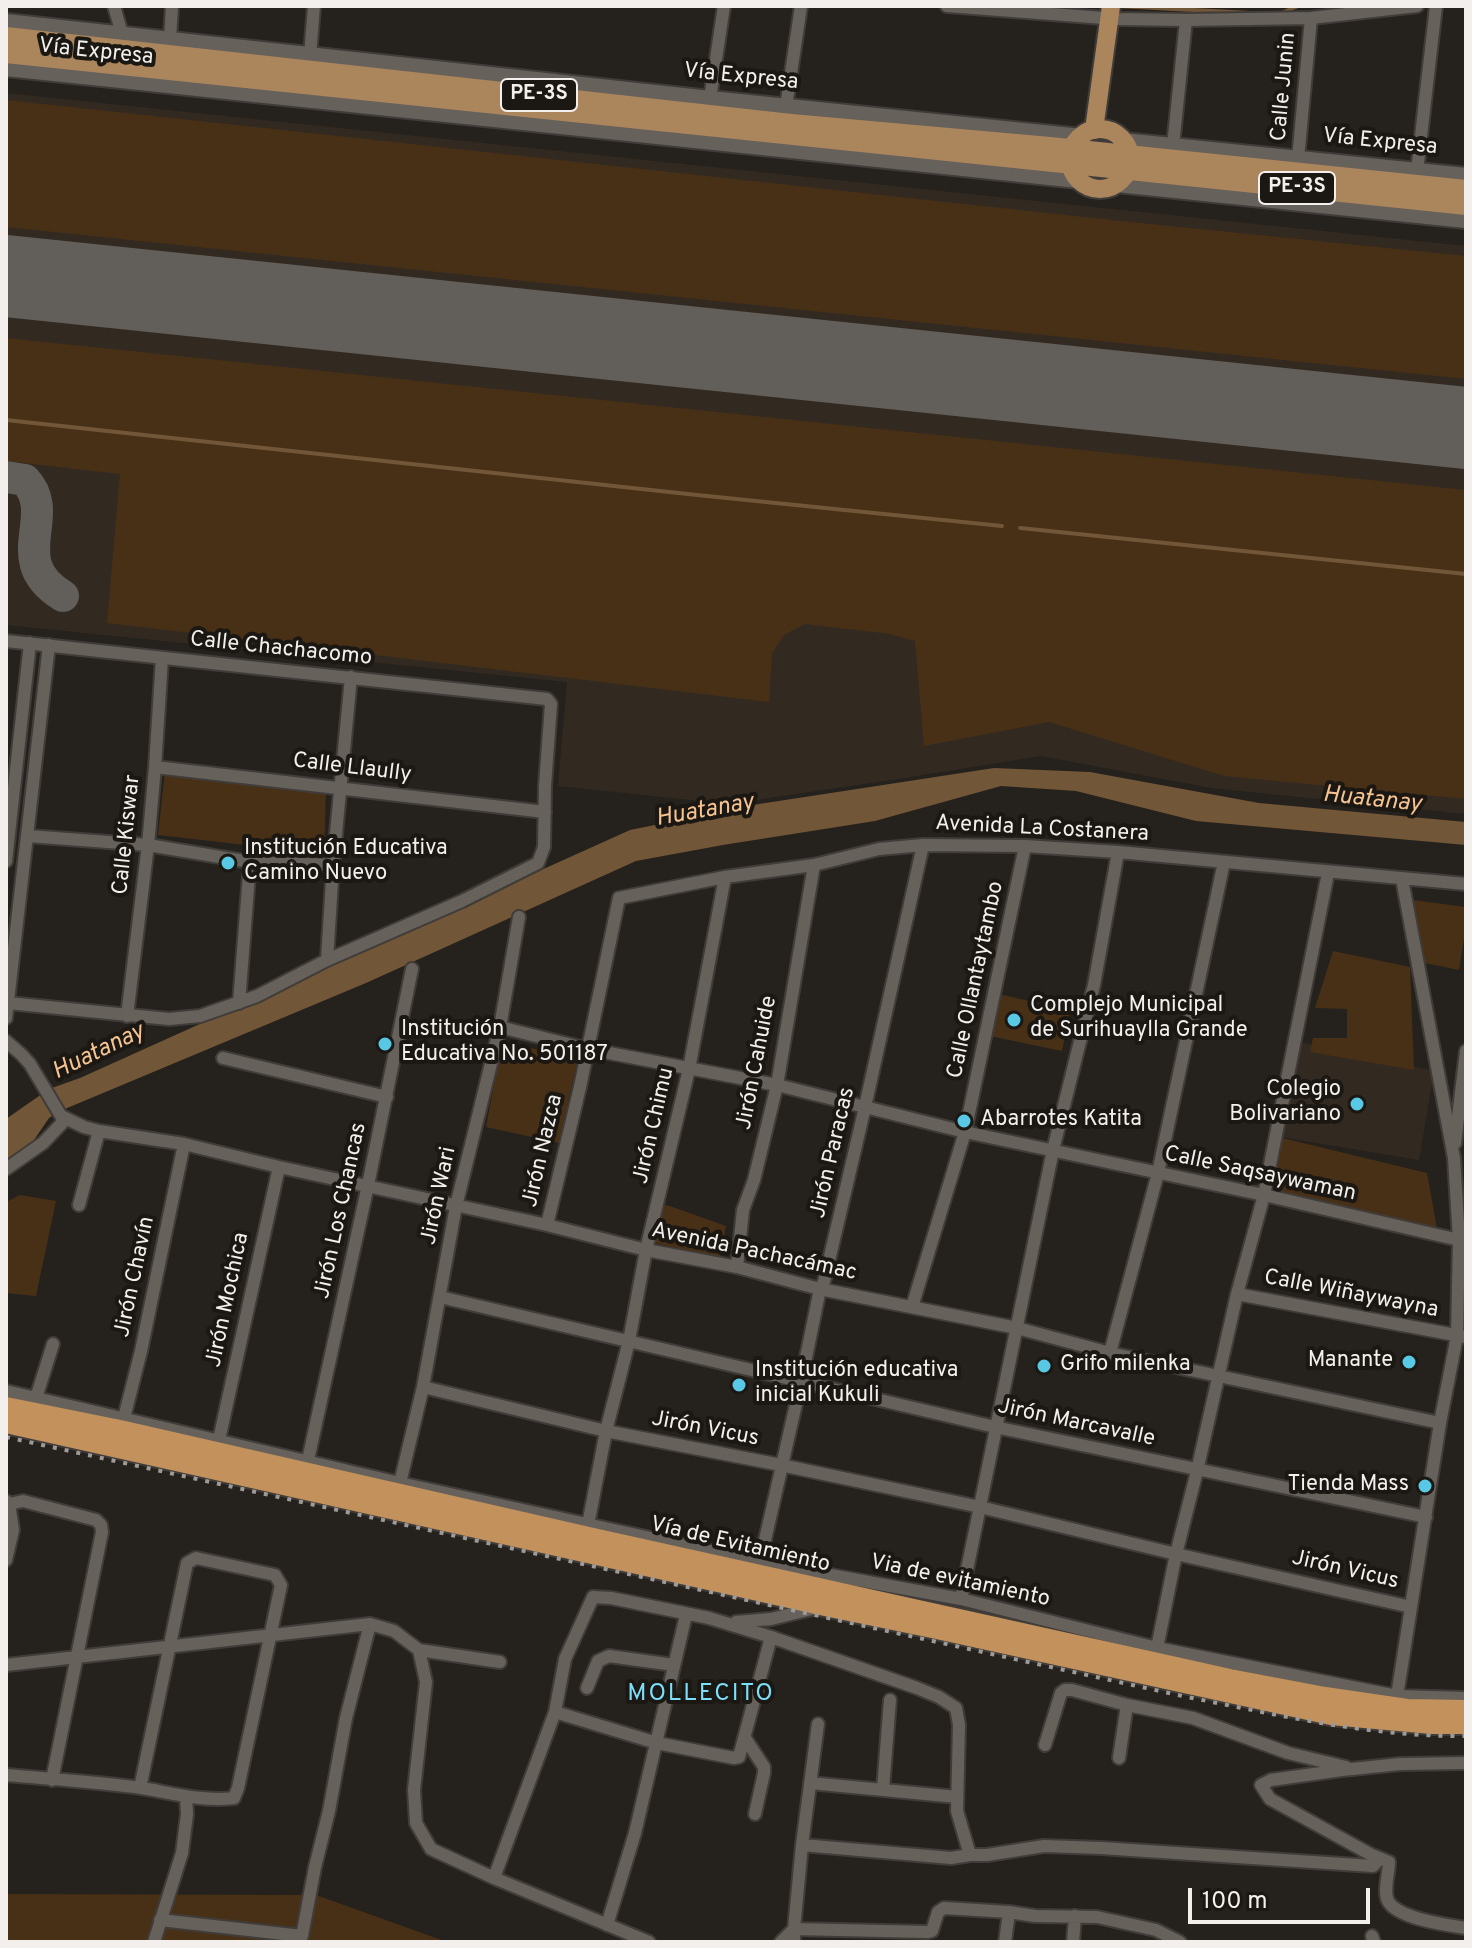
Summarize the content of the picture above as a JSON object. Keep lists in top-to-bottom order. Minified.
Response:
{"streets":{"highway":["Vía de Evitamiento"],"main road":["Vía Expresa","PE-3S"],"street":["Calle Junin","Calle Chachacomo","Calle Llaully","Avenida La Costanera","Calle Kiswar","Calle Ollantaytambo","Jirón Cahuide","Jirón Chimu","Jirón Nazca","Jirón Paracas","Calle Saqsaywaman","Jirón Wari","Jirón Los Chancas","Avenida Pachacámac","Jirón Chavín","Calle Wiñaywayna","Jirón Mochica","Jirón Marcavalle","Jirón Vicus","Via de evitamiento"]},"crossings":[["Vía Expresa","Calle Junin"],["Calle Chachacomo","Calle Llaully"],["Calle Chachacomo","Calle Kiswar"],["Calle Llaully","Calle Kiswar"],["Avenida La Costanera","Calle Ollantaytambo"],["Avenida La Costanera","Jirón Cahuide"],["Avenida La Costanera","Jirón Chimu"],["Avenida La Costanera","Jirón Nazca"],["Avenida La Costanera","Jirón Paracas"],["Calle Ollantaytambo","Calle Saqsaywaman"],["Calle Ollantaytambo","Avenida Pachacámac"],["Jirón Cahuide","Calle Saqsaywaman"],["Jirón Cahuide","Avenida Pachacámac"],["Jirón Chimu","Calle Saqsaywaman"],["Jirón Chimu","Avenida Pachacámac"],["Jirón Chimu","Jirón Marcavalle"],["Jirón Chimu","Jirón Vicus"],["Jirón Chimu","Via de evitamiento"],["Jirón Nazca","Calle Saqsaywaman"],["Jirón Nazca","Avenida Pachacámac"],["Jirón Paracas","Calle Saqsaywaman"],["Jirón Paracas","Avenida Pachacámac"],["Jirón Paracas","Jirón Marcavalle"],["Jirón Paracas","Jirón Vicus"],["Jirón Paracas","Via de evitamiento"],["Calle Saqsaywaman","Jirón Wari"],["Jirón Wari","Avenida Pachacámac"],["Jirón Wari","Jirón Marcavalle"],["Jirón Wari","Jirón Vicus"],["Jirón Wari","Via de evitamiento"],["Jirón Los Chancas","Avenida Pachacámac"],["Jirón Los Chancas","Via de evitamiento"],["Avenida Pachacámac","Jirón Chavín"],["Avenida Pachacámac","Jirón Mochica"],["Jirón Chavín","Via de evitamiento"],["Jirón Mochica","Vía de Evitamiento"],["Jirón Mochica","Via de evitamiento"],["Vía de Evitamiento","Via de evitamiento"]],"districts":["MOLLECITO"],"water":["Huatanay"],"places":["Institución Educativa Camino Nuevo","Complejo Municipal de Surihuaylla Grande","Institución Educativa No. 501187","Colegio Bolivariano","Abarrotes Katita","Manante","Grifo milenka","Institución educativa inicial Kukuli","Tienda Mass"],"scale_bar":"100 m"}
